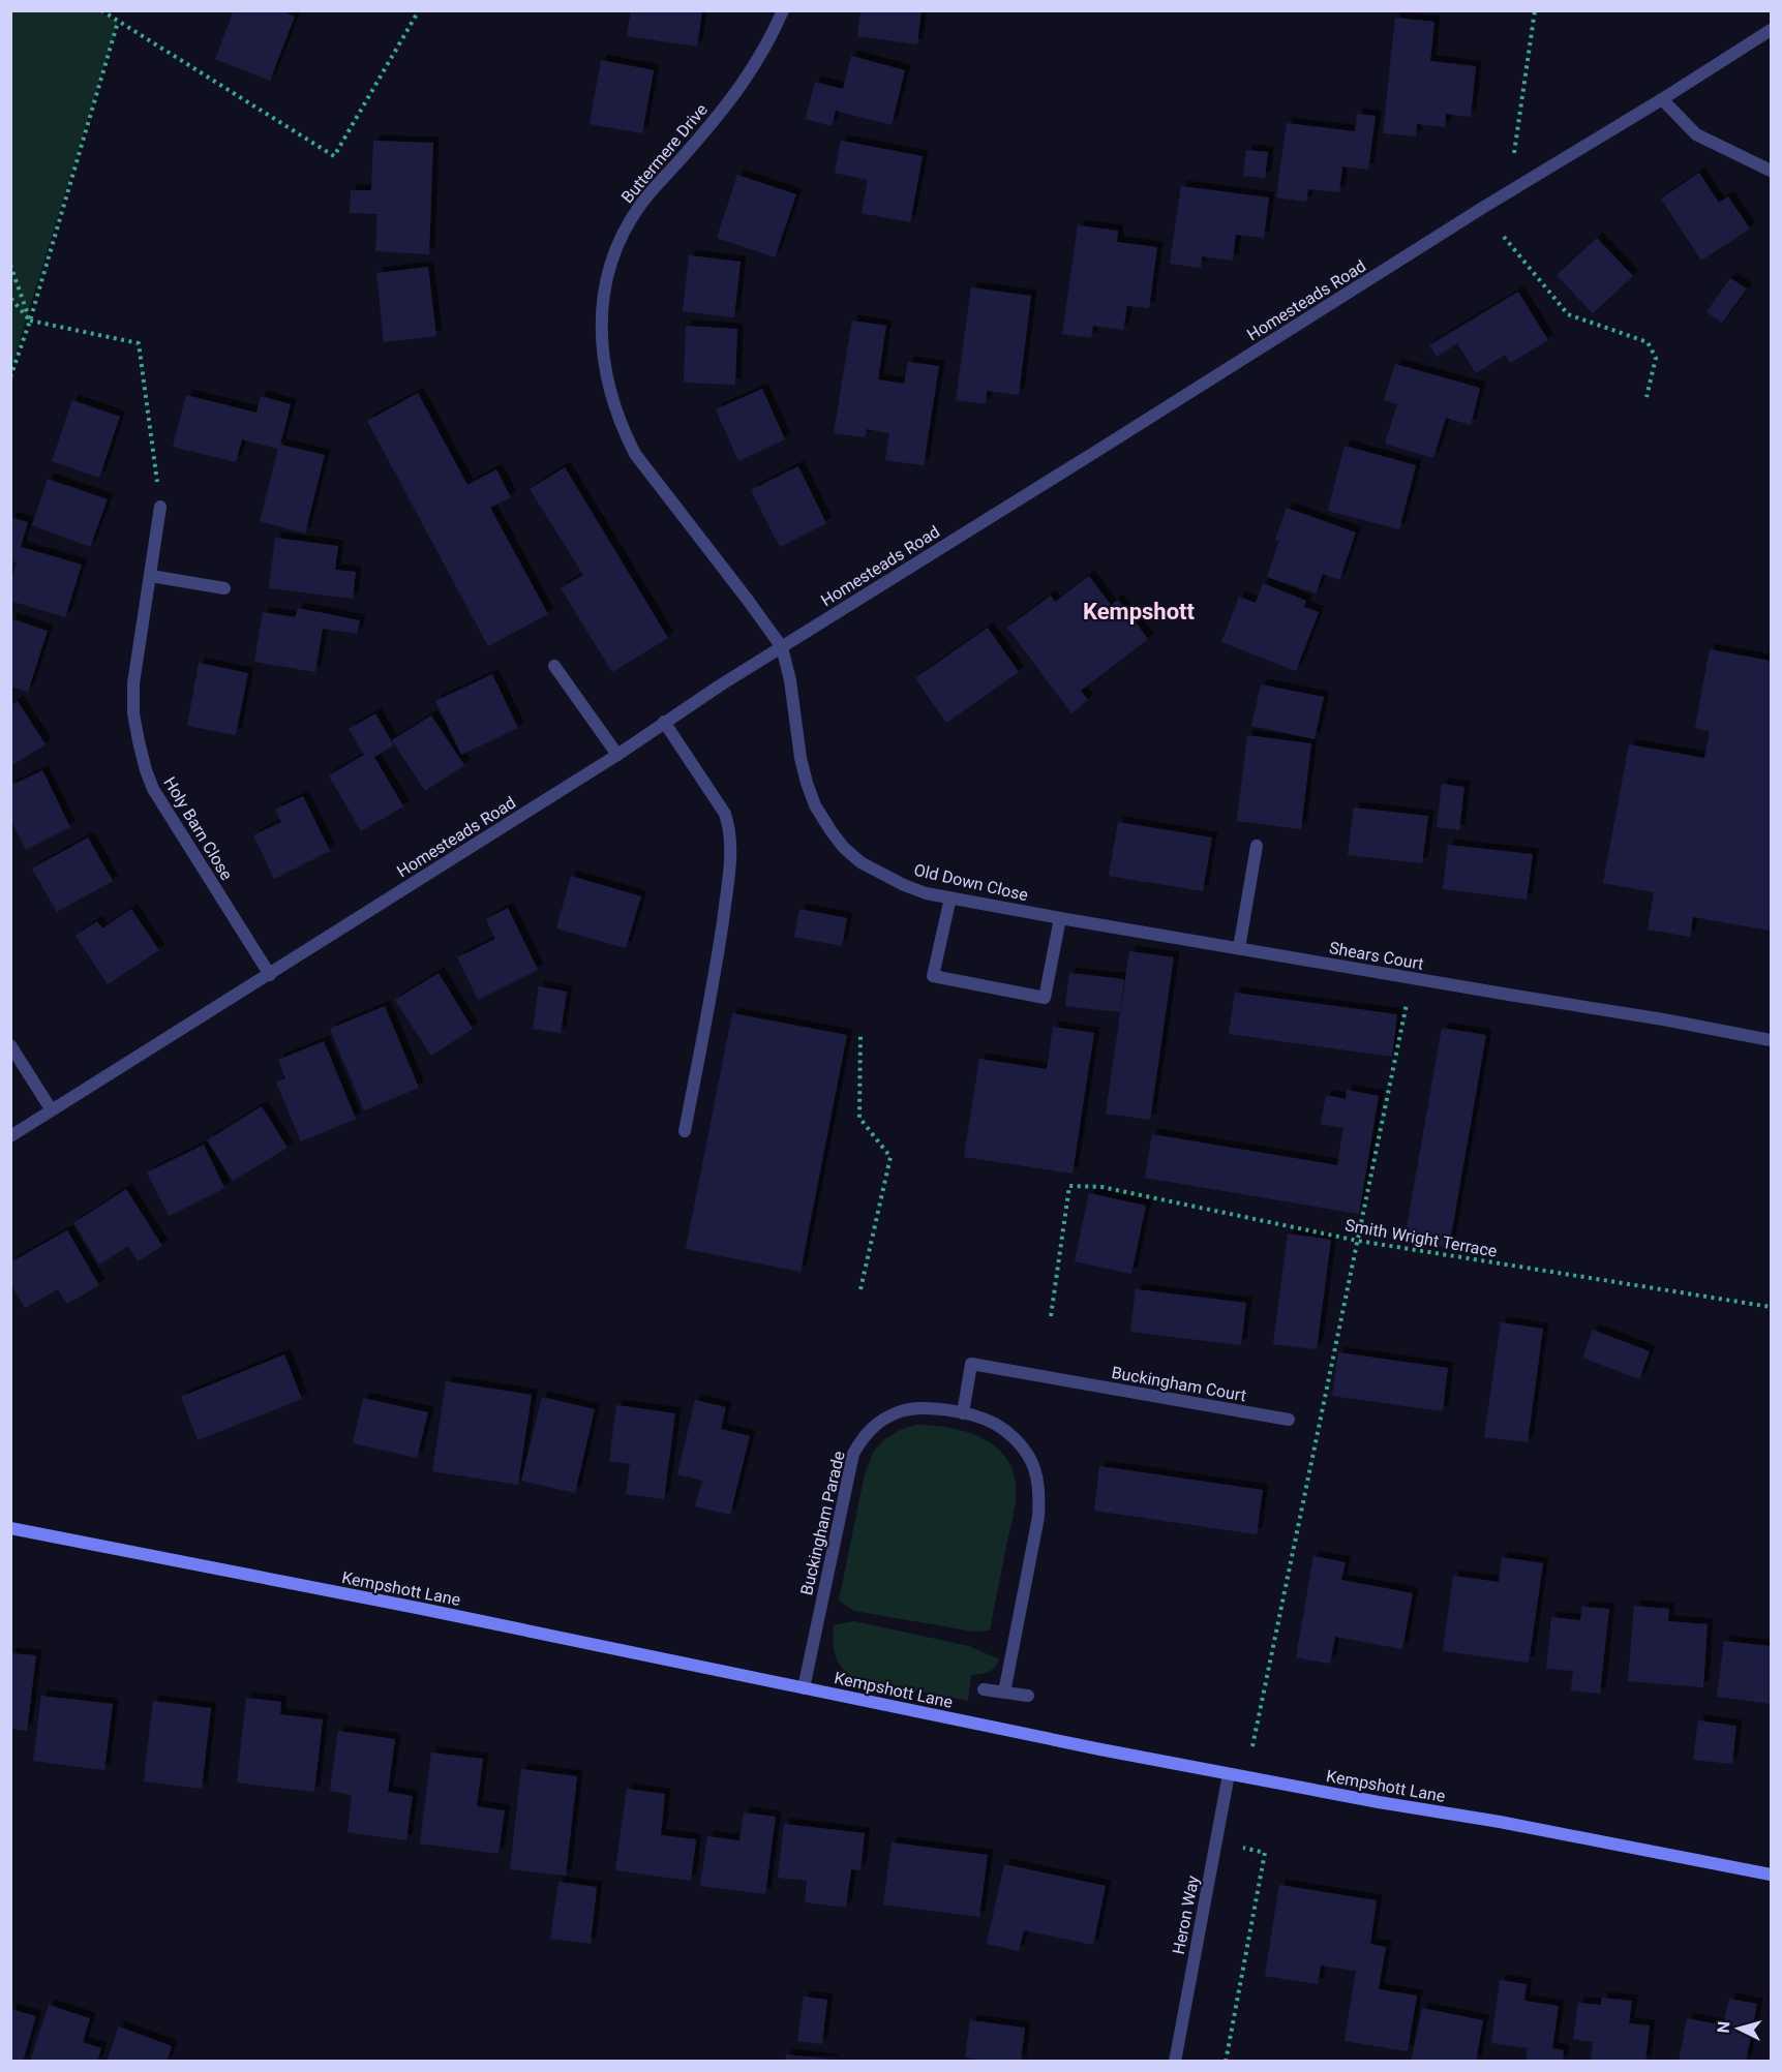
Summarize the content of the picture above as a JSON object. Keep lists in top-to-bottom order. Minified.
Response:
{"streets":{"street":["Buttermere Drive","Homesteads Road","Holy Barn Close","Old Down Close","Shears Court","Buckingham Court","Buckingham Parade","Kempshott Lane","Heron Way"],"path":["Smith Wright Terrace"]},"crossings":[["Buttermere Drive","Homesteads Road"],["Buttermere Drive","Old Down Close"],["Homesteads Road","Holy Barn Close"],["Homesteads Road","Old Down Close"],["Old Down Close","Shears Court"],["Buckingham Court","Buckingham Parade"],["Buckingham Parade","Kempshott Lane"],["Kempshott Lane","Heron Way"]],"districts":["Kempshott"],"north":"left"}
